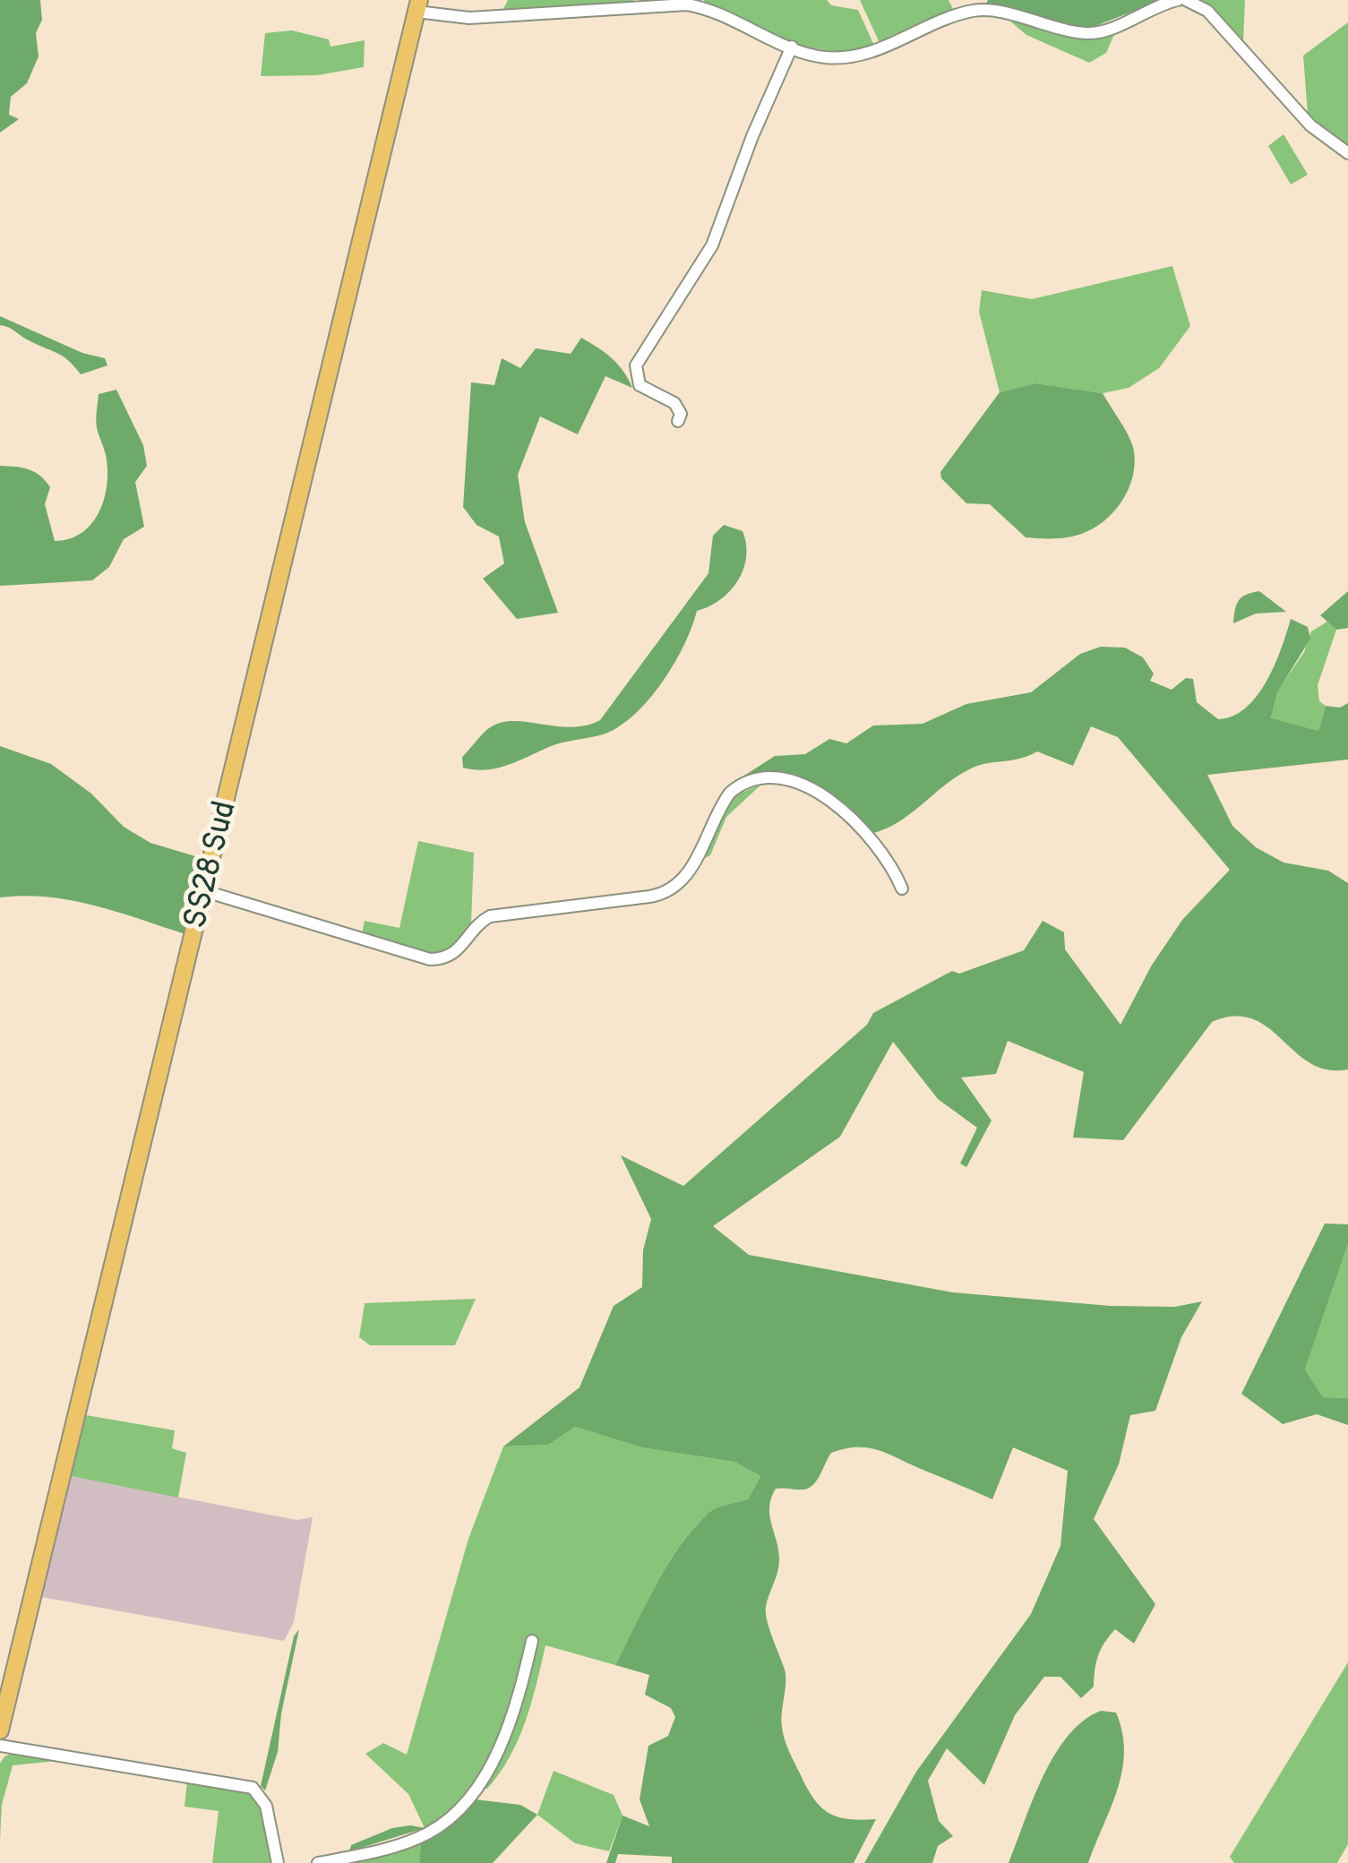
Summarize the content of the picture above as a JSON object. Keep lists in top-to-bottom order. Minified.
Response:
{"streets":{"main road":["SS28 Sud"]}}
